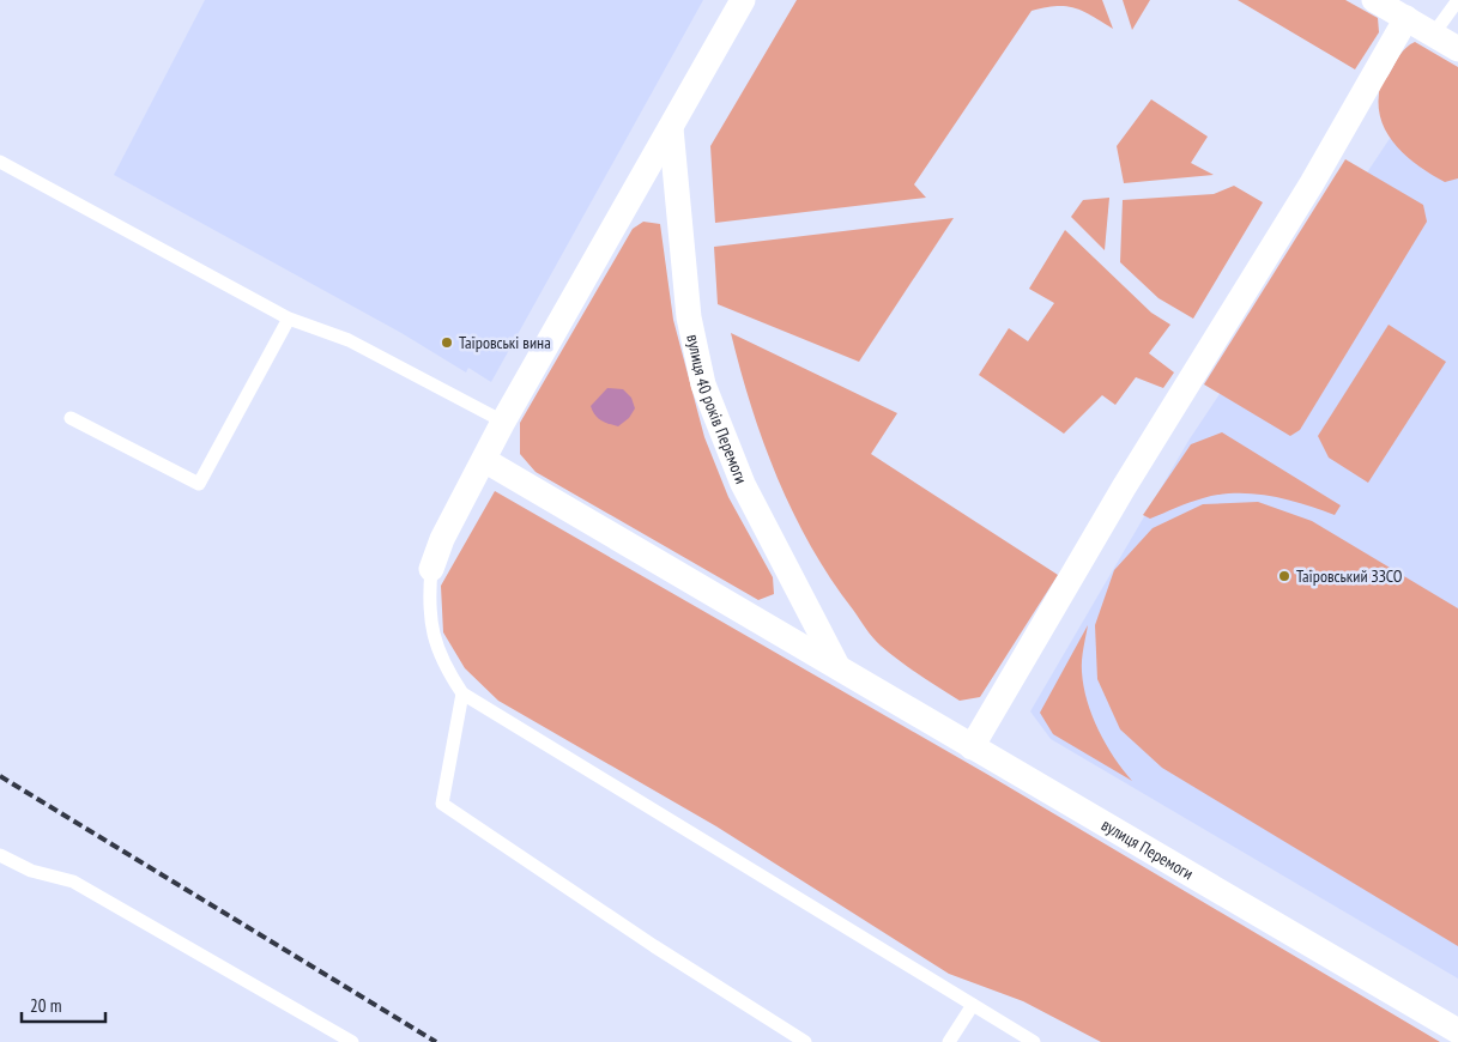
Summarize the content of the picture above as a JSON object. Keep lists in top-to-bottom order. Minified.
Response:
{"streets":{"street":["вулиця 40 років Перемоги","вулиця Перемоги"]},"crossings":[["вулиця 40 років Перемоги","вулиця Перемоги"]],"places":["Таїровські вина","Таїровський ЗЗСО"],"scale_bar":"20 m"}
